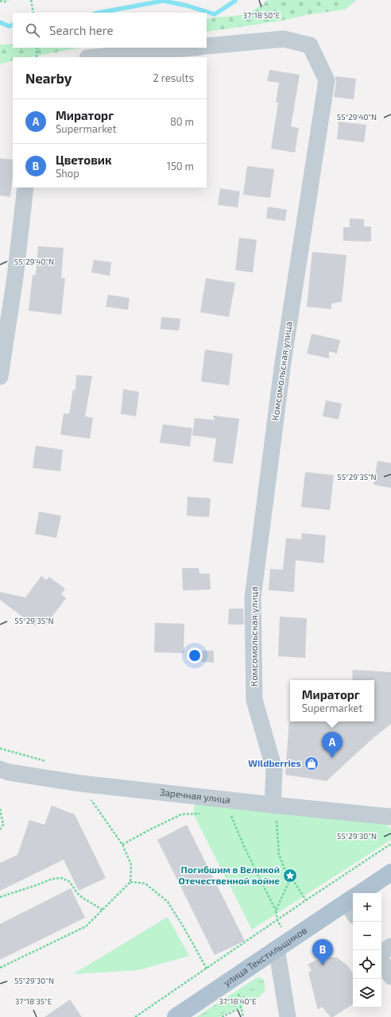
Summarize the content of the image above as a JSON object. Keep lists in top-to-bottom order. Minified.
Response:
{"streets":{"main road":["улица Текстильщиков"],"street":["Комсомольская улица","Заречная улица"]},"crossings":[["Комсомольская улица","Заречная улица"]],"places":{"shop":["Wildberries"],"place":["Погибшим в Великой Отечественной войне"]},"page":{"search":"Search here","heading":["Nearby","2 results"],"list":[{"mark":"A","name":"Мираторг","note":"Supermarket","value":"80 m"},{"mark":"B","name":"Цветовик","note":"Shop","value":"150 m"}],"popup":["Мираторг","Supermarket"],"pins":["A","B"],"map_buttons":["+","−"]},"coordinates":["37°18'50\"E","55°29'40\"N","55°29'35\"N","55°29'30\"N","37°18'35\"E","37°18'40\"E"]}
